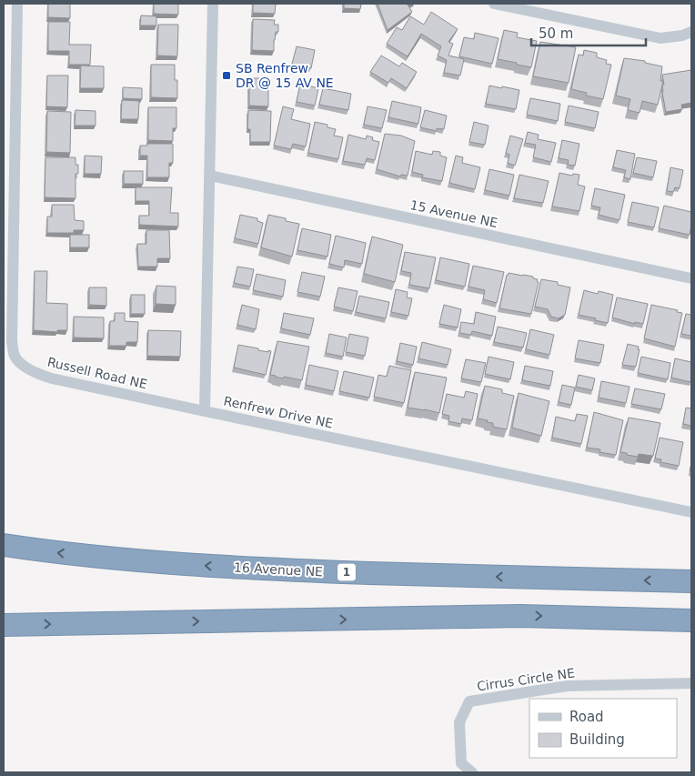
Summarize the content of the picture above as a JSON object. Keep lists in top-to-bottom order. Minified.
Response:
{"streets":{"highway":["16 Avenue NE","1"],"street":["15 Avenue NE","Russell Road NE","Renfrew Drive NE","Cirrus Circle NE"]},"crossings":[["15 Avenue NE","Renfrew Drive NE"],["Russell Road NE","Renfrew Drive NE"]],"places":{"transit":["SB Renfrew DR @ 15 AV NE"]},"legend":["Road","Building"],"scale_bar":"50 m"}
